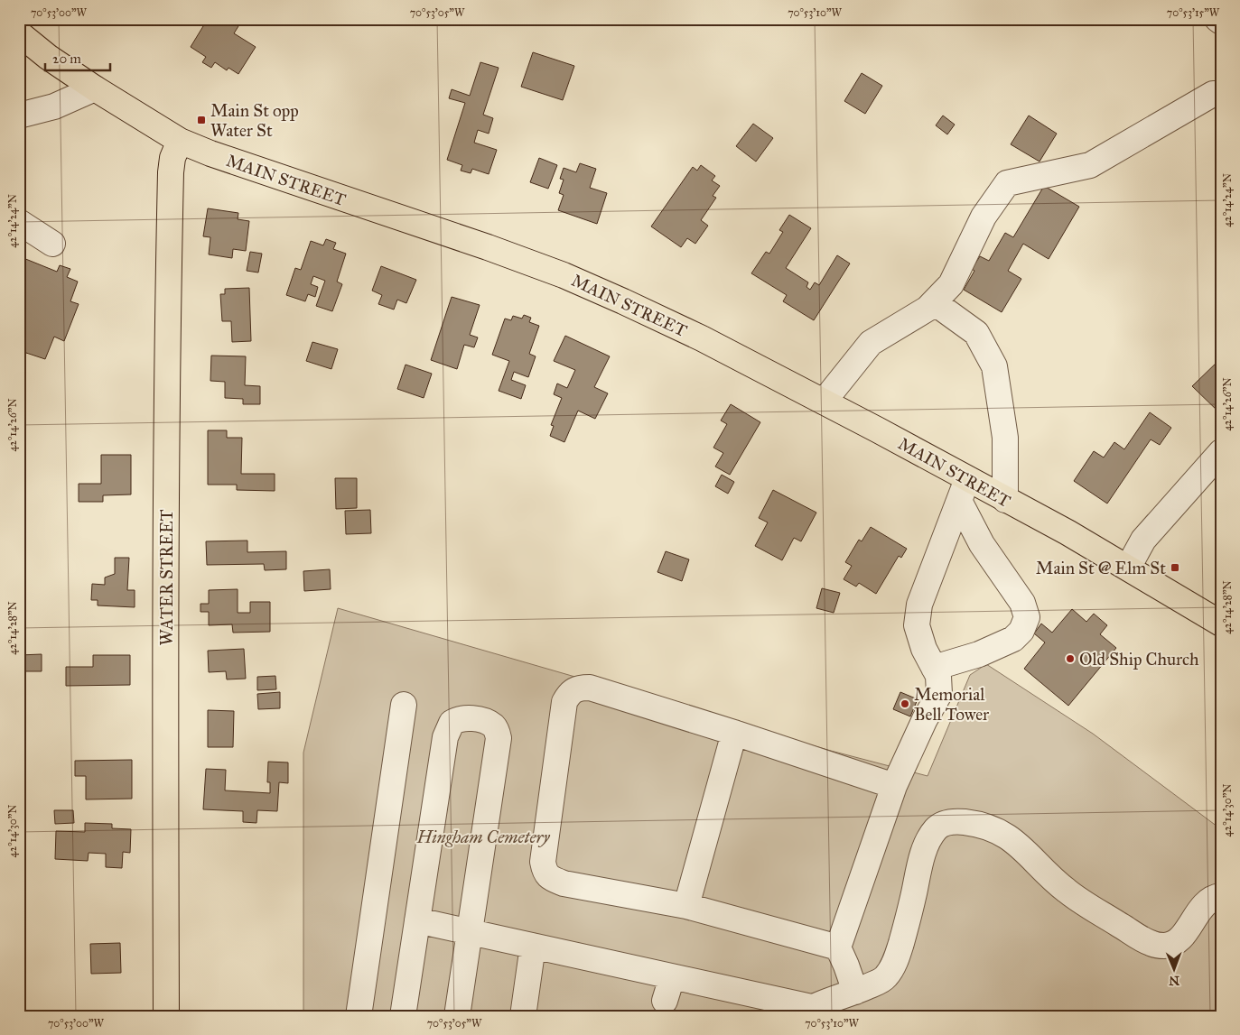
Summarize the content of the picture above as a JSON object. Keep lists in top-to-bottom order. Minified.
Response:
{"streets":{"main road":["MAIN STREET","WATER STREET"]},"crossings":[["MAIN STREET","WATER STREET"]],"parks":["Hingham Cemetery"],"places":{"transit":["Main St opp Water St","Main St @ Elm St"],"other":["Old Ship Church","Memorial Bell Tower"]},"scale_bar":"20 m","north":"bottom","coordinates":["70°53'00\"W","70°53'05\"W","70°53'10\"W","70°53'15\"W","42°14'24\"N","42°14'26\"N","42°14'28\"N","42°14'30\"N"]}
